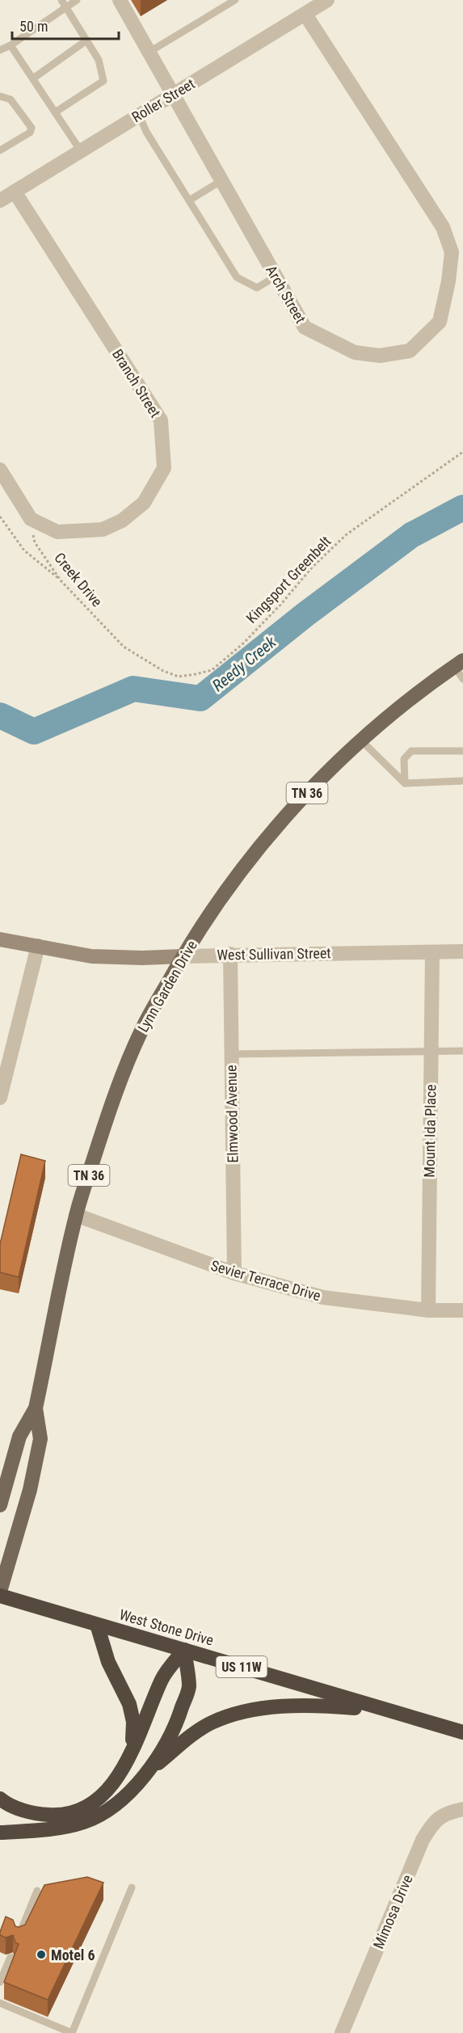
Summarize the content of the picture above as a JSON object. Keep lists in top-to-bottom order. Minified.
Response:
{"streets":{"highway":["West Stone Drive","US 11W"],"main road":["TN 36","Lynn Garden Drive"],"street":["Roller Street","Arch Street","Branch Street","West Sullivan Street","Elmwood Avenue","Mount Ida Place","Sevier Terrace Drive","Mimosa Drive"],"path":["Creek Drive","Kingsport Greenbelt"]},"crossings":[["Roller Street","Arch Street"],["Roller Street","Branch Street"],["Branch Street","Creek Drive"],["Creek Drive","Kingsport Greenbelt"],["West Sullivan Street","Lynn Garden Drive"],["West Sullivan Street","Elmwood Avenue"],["West Sullivan Street","Mount Ida Place"],["Lynn Garden Drive","Sevier Terrace Drive"],["Elmwood Avenue","Sevier Terrace Drive"],["Mount Ida Place","Sevier Terrace Drive"]],"water":["Reedy Creek"],"places":["Motel 6"],"scale_bar":"50 m"}
